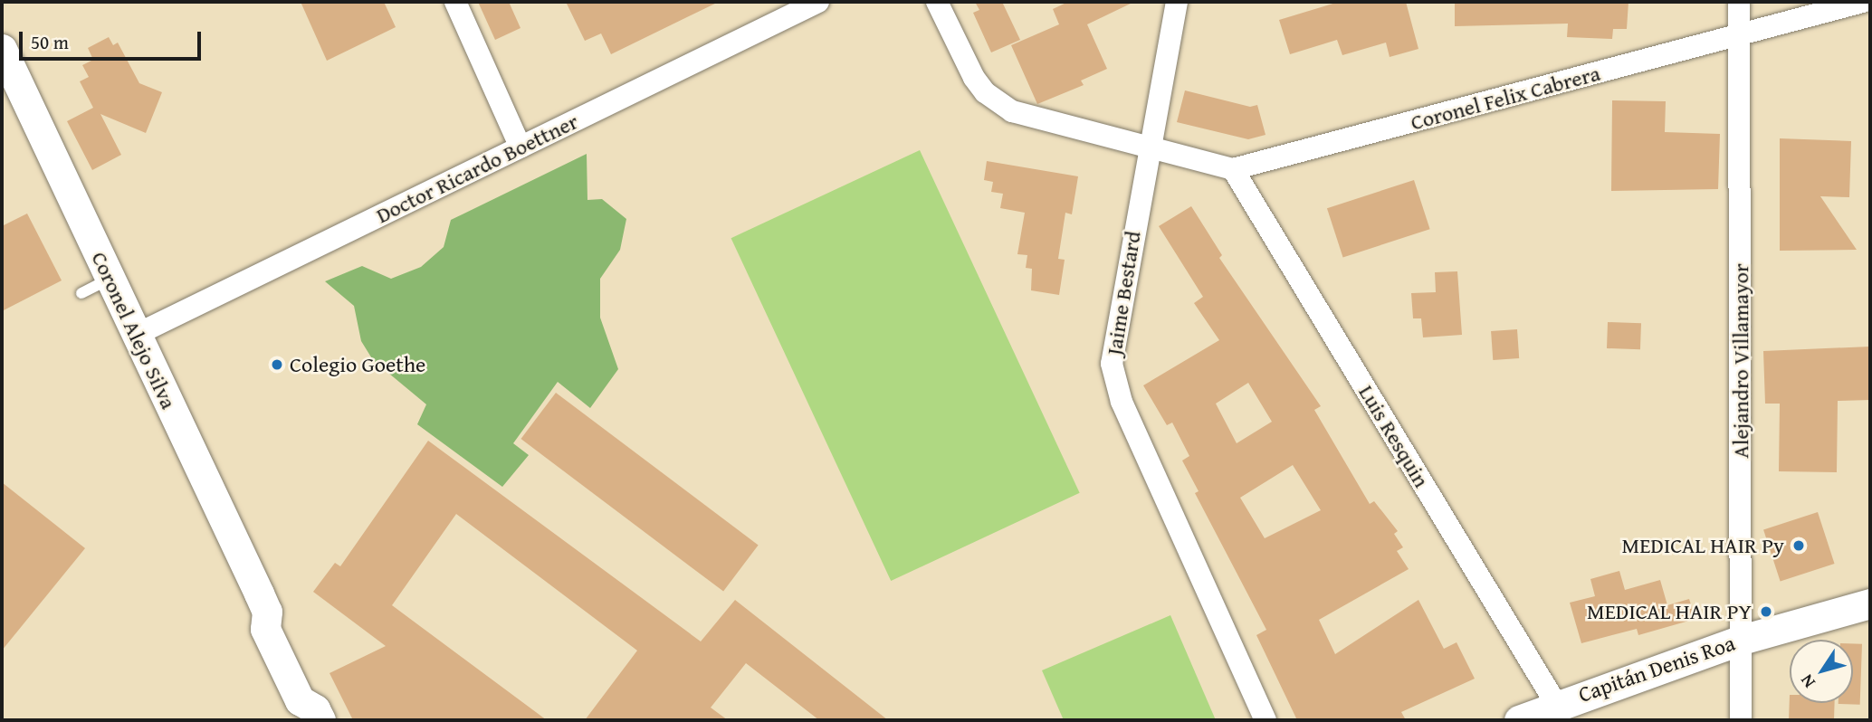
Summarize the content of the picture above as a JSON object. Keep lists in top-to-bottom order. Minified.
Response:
{"streets":{"main road":["Coronel Alejo Silva","Capitán Denis Roa"],"street":["Coronel Felix Cabrera","Doctor Ricardo Boettner","Jaime Bestard","Alejandro Villamayor","Luis Resquin"]},"crossings":[["Coronel Felix Cabrera","Jaime Bestard"],["Coronel Felix Cabrera","Alejandro Villamayor"],["Coronel Felix Cabrera","Luis Resquin"],["Doctor Ricardo Boettner","Coronel Alejo Silva"],["Alejandro Villamayor","Capitán Denis Roa"],["Luis Resquin","Capitán Denis Roa"]],"places":["Colegio Goethe","MEDICAL HAIR Py","MEDICAL HAIR PY"],"scale_bar":"50 m","north":"bottom left"}
